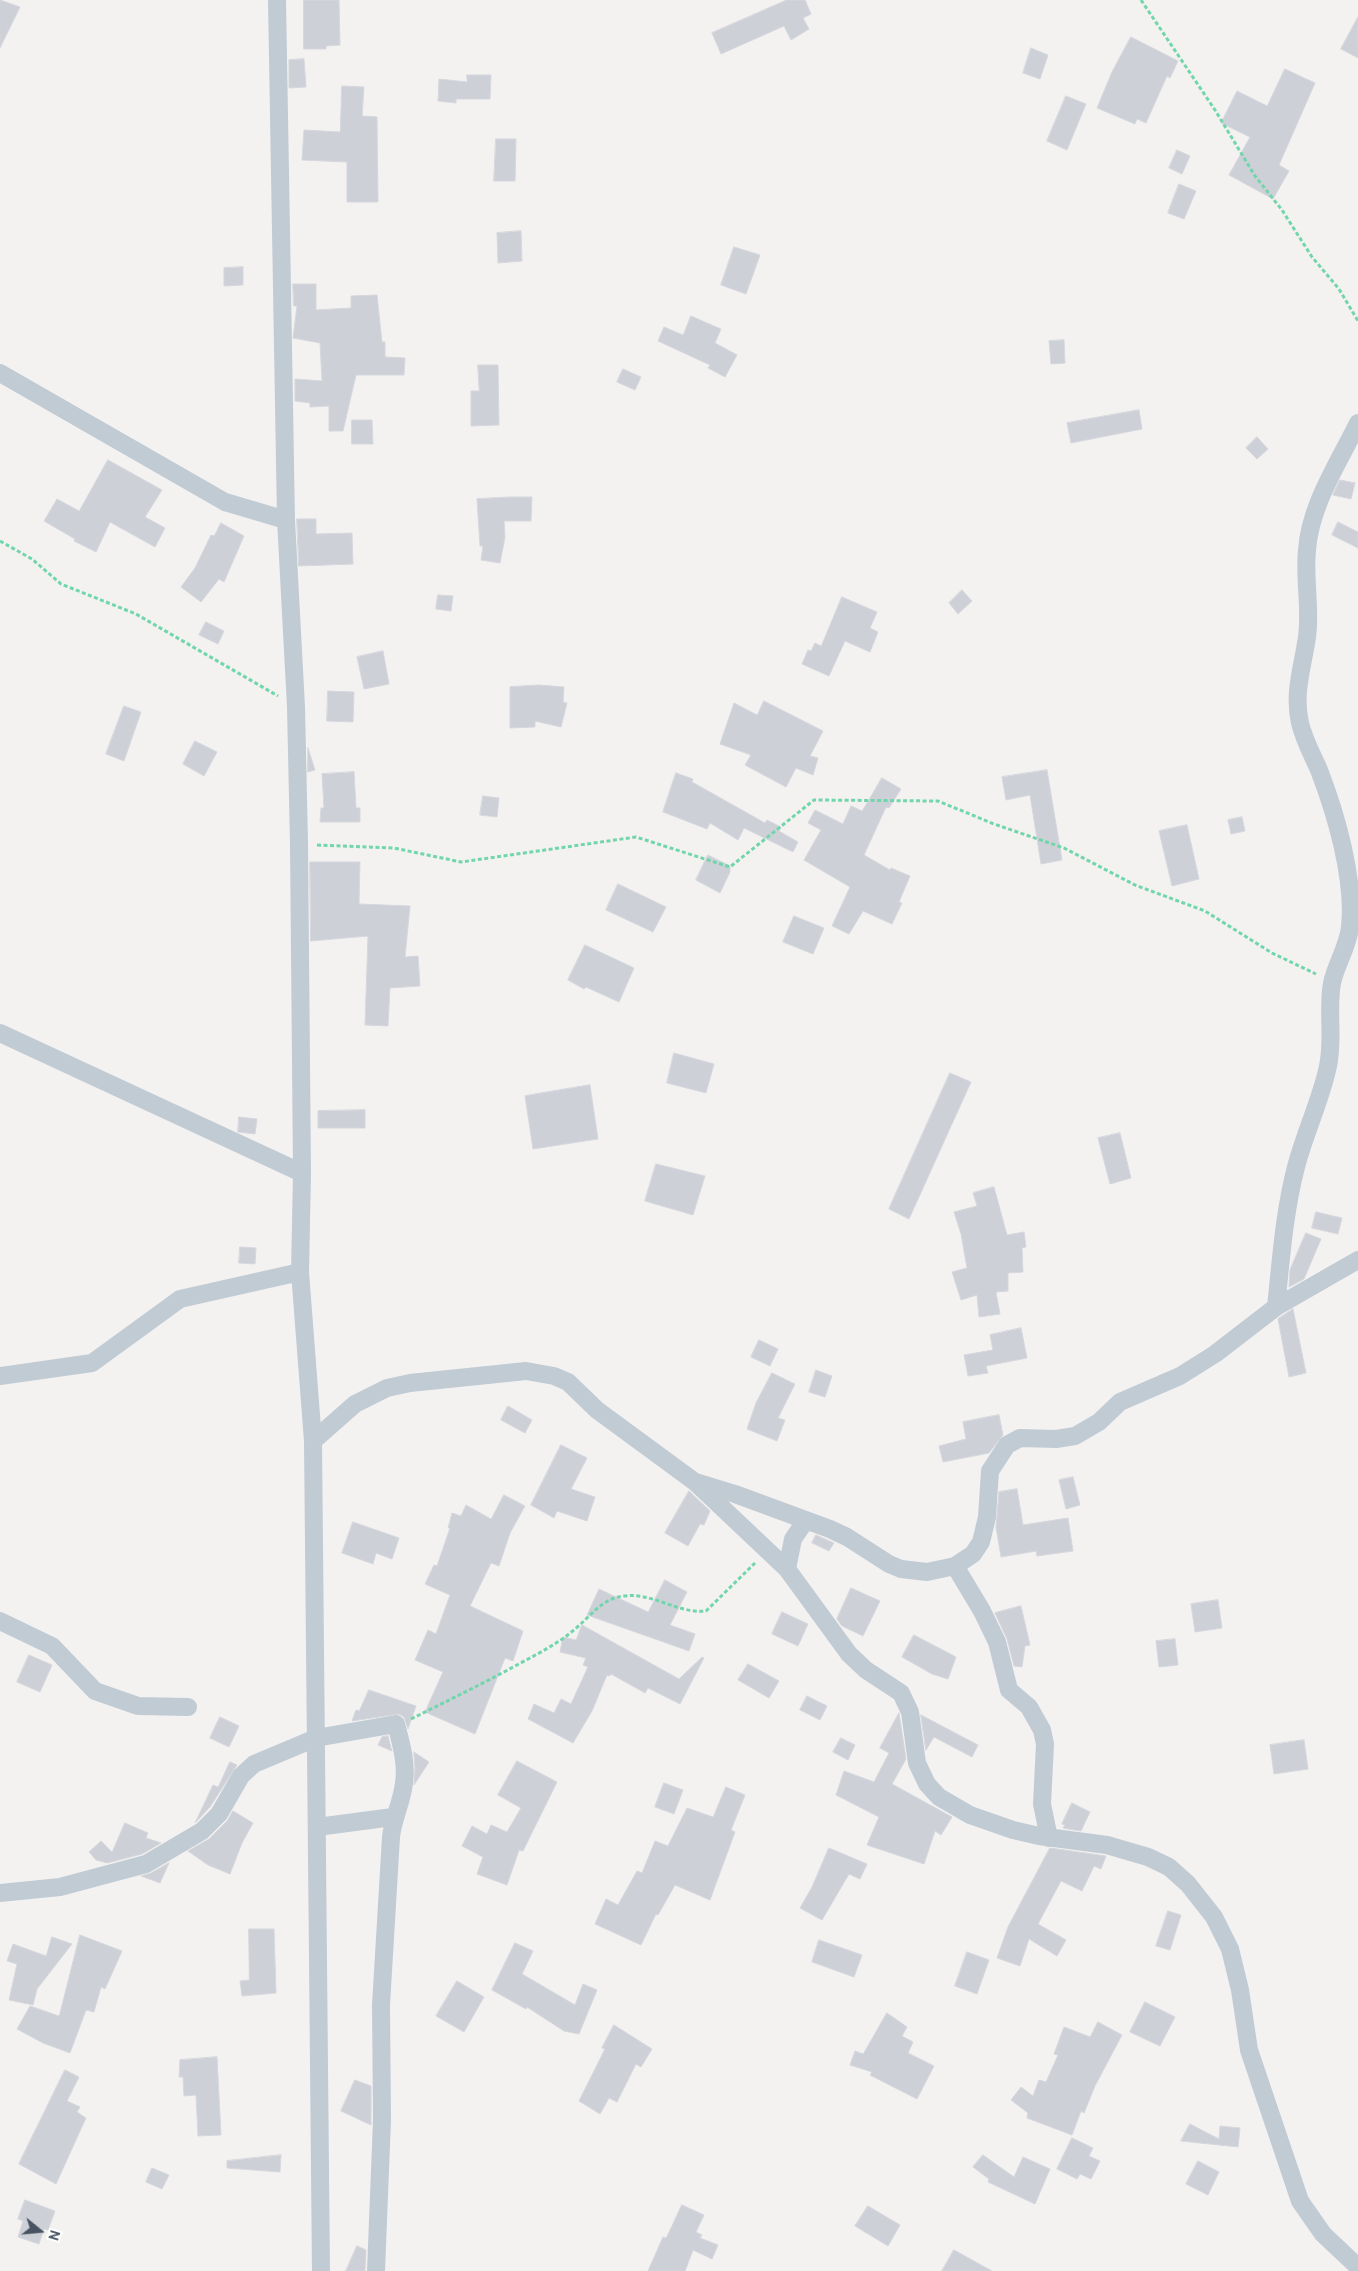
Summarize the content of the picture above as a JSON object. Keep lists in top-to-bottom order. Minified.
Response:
{"north":"right"}
